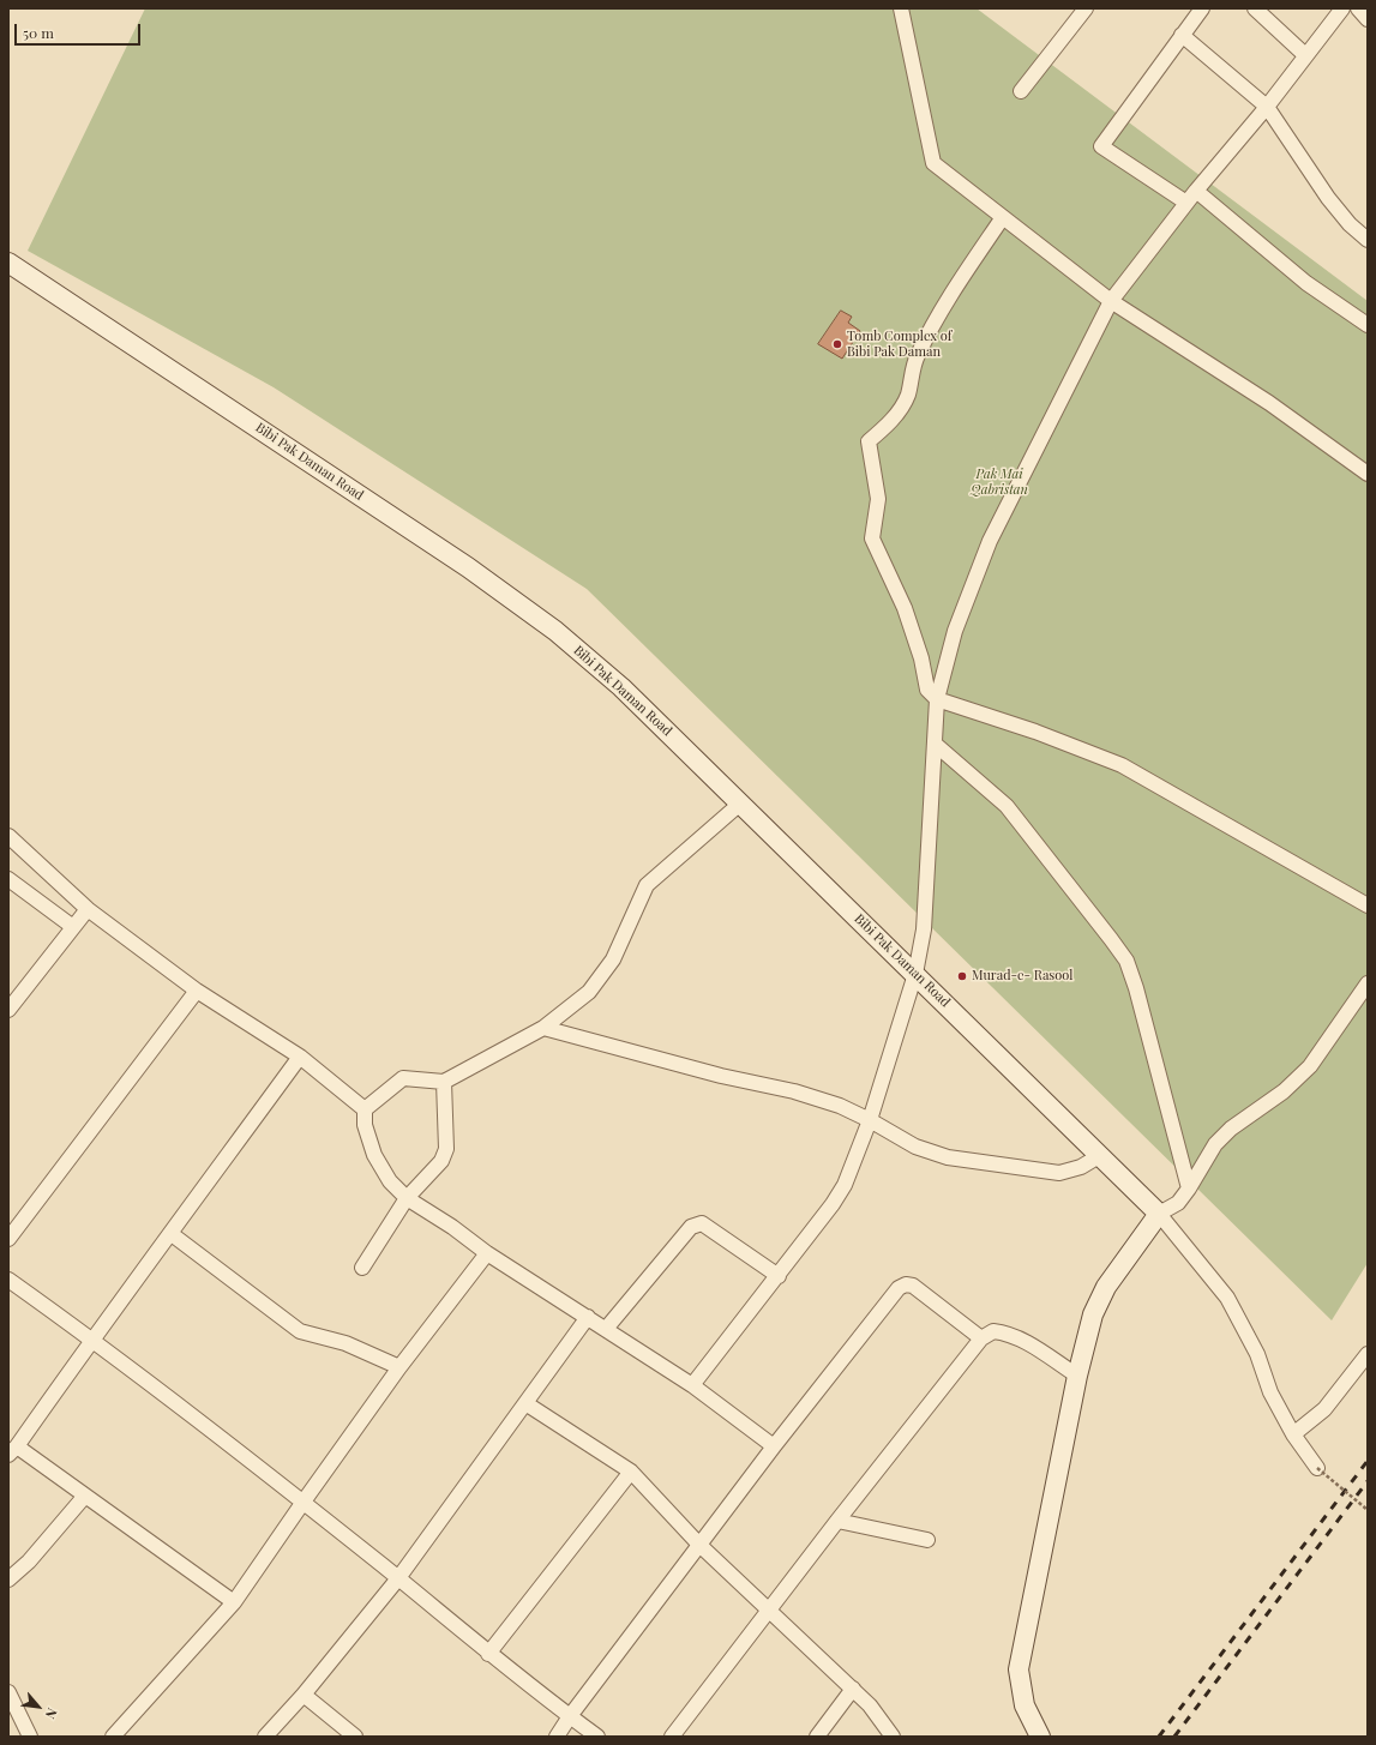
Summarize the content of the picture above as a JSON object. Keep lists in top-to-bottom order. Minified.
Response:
{"streets":{"street":["Bibi Pak Daman Road"]},"parks":["Pak Mai Qabristan"],"places":["Tomb Complex of Bibi Pak Daman","Murad-e- Rasool"],"scale_bar":"50 m","north":"bottom right"}
